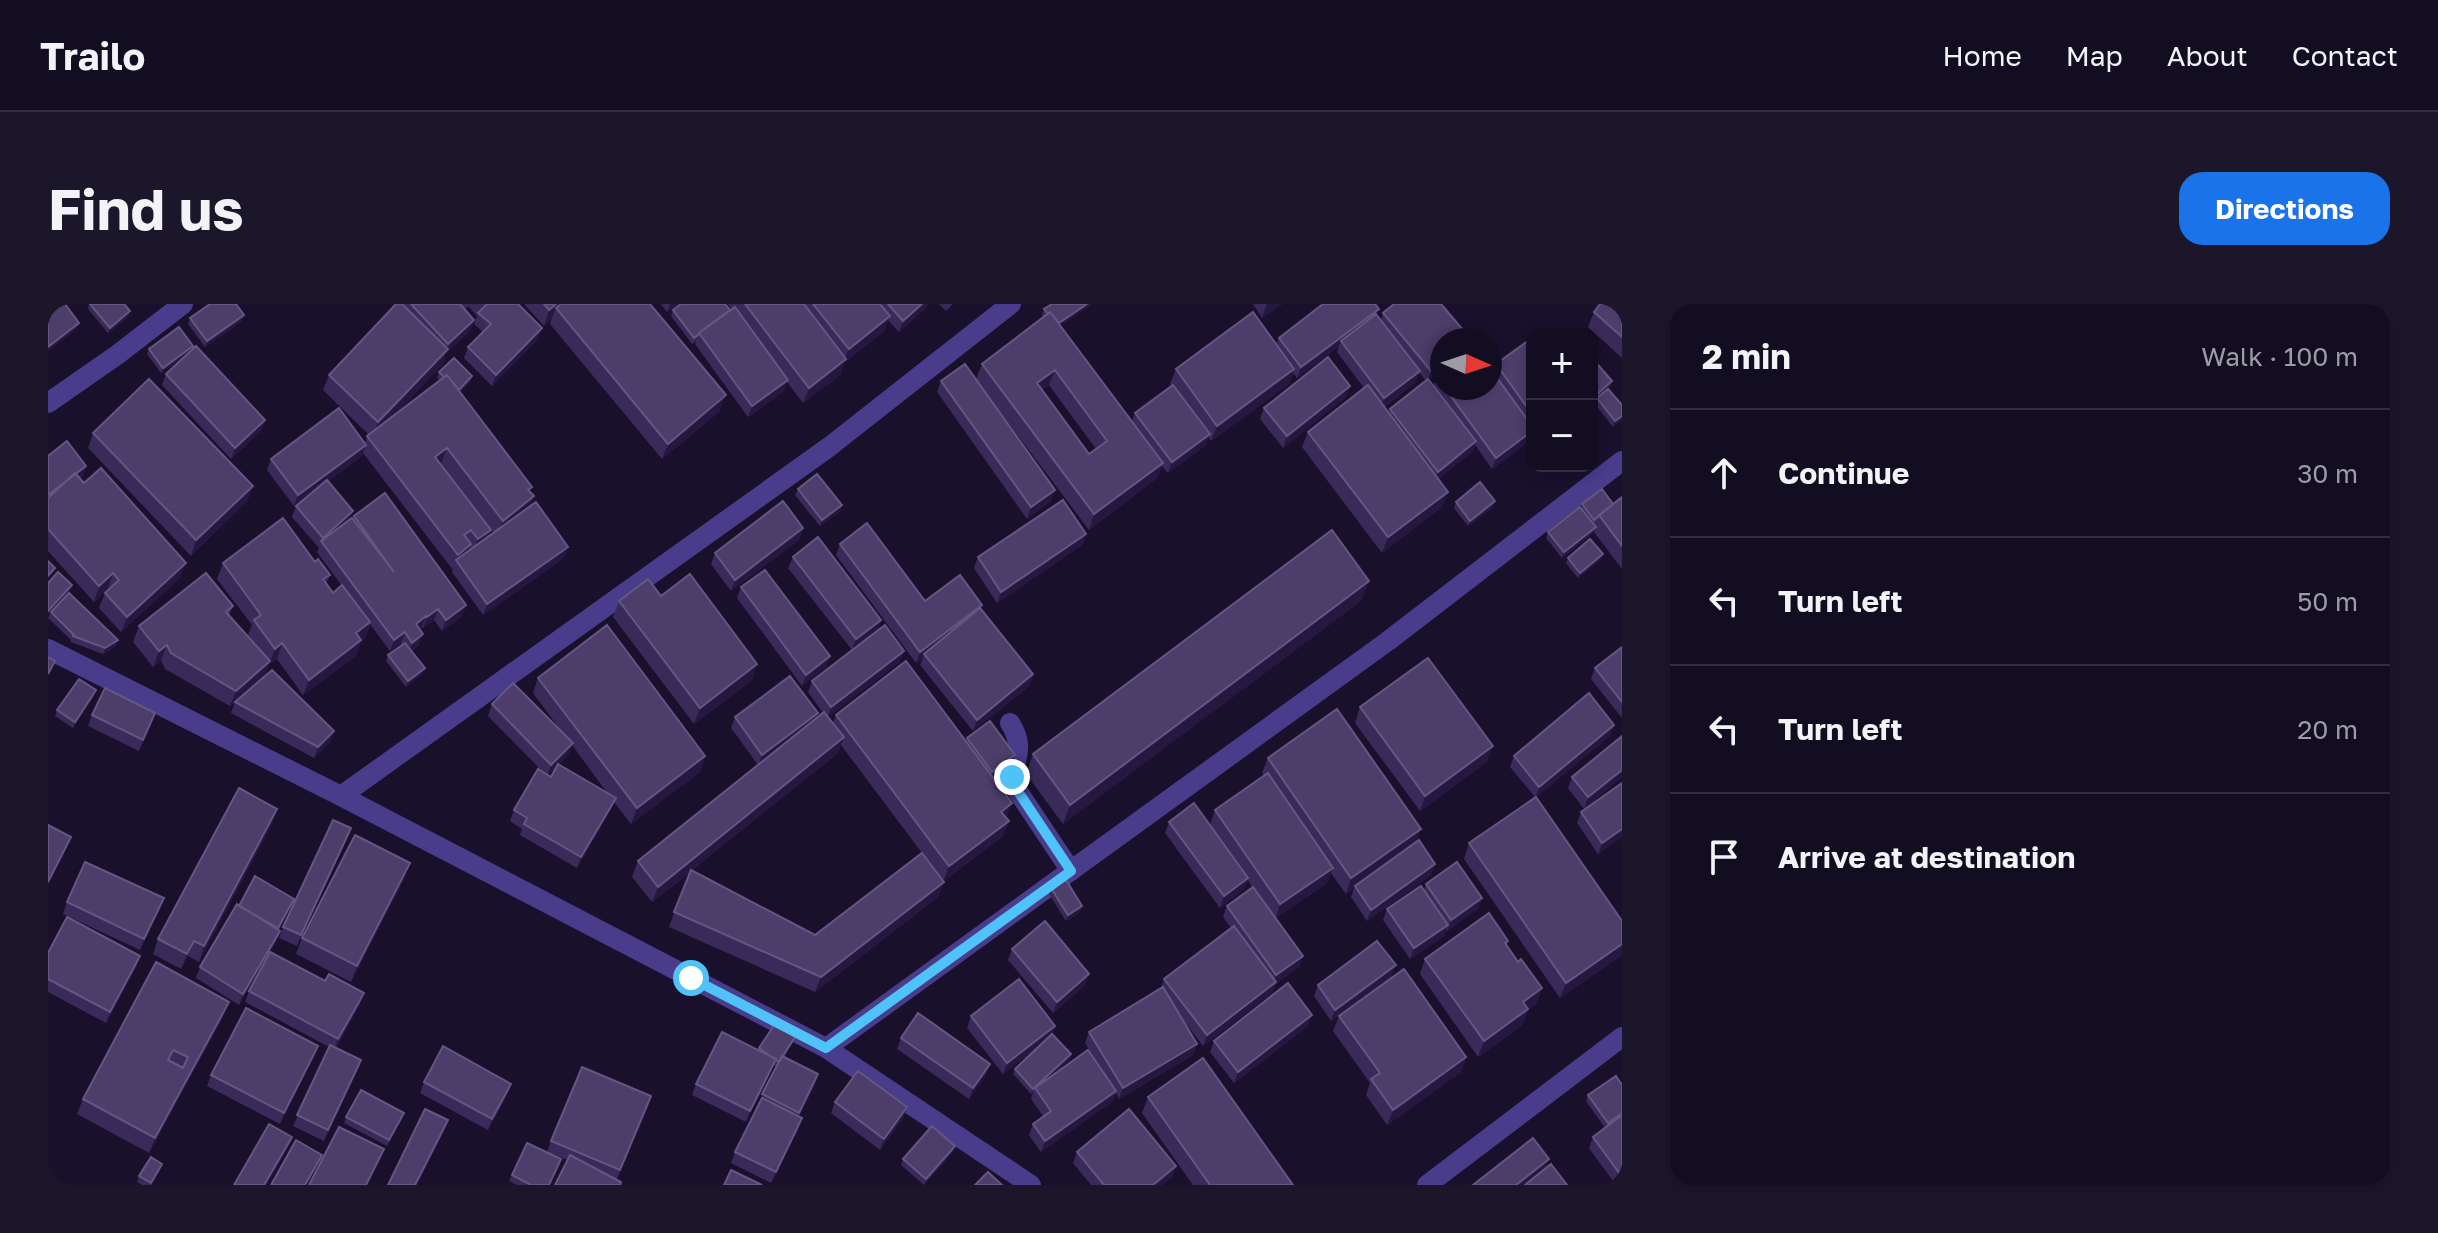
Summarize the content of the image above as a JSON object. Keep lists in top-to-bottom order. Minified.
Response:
{"north":"right","page":{"header":"Trailo","nav":["Home","Map","About","Contact"],"buttons":"Directions","title":"Find us","heading":["2 min","Walk · 100 m"],"map_buttons":["+","−"],"list":[["Continue","30 m"],["Turn left","50 m"],["Turn left","20 m"],"Arrive at destination"]}}
